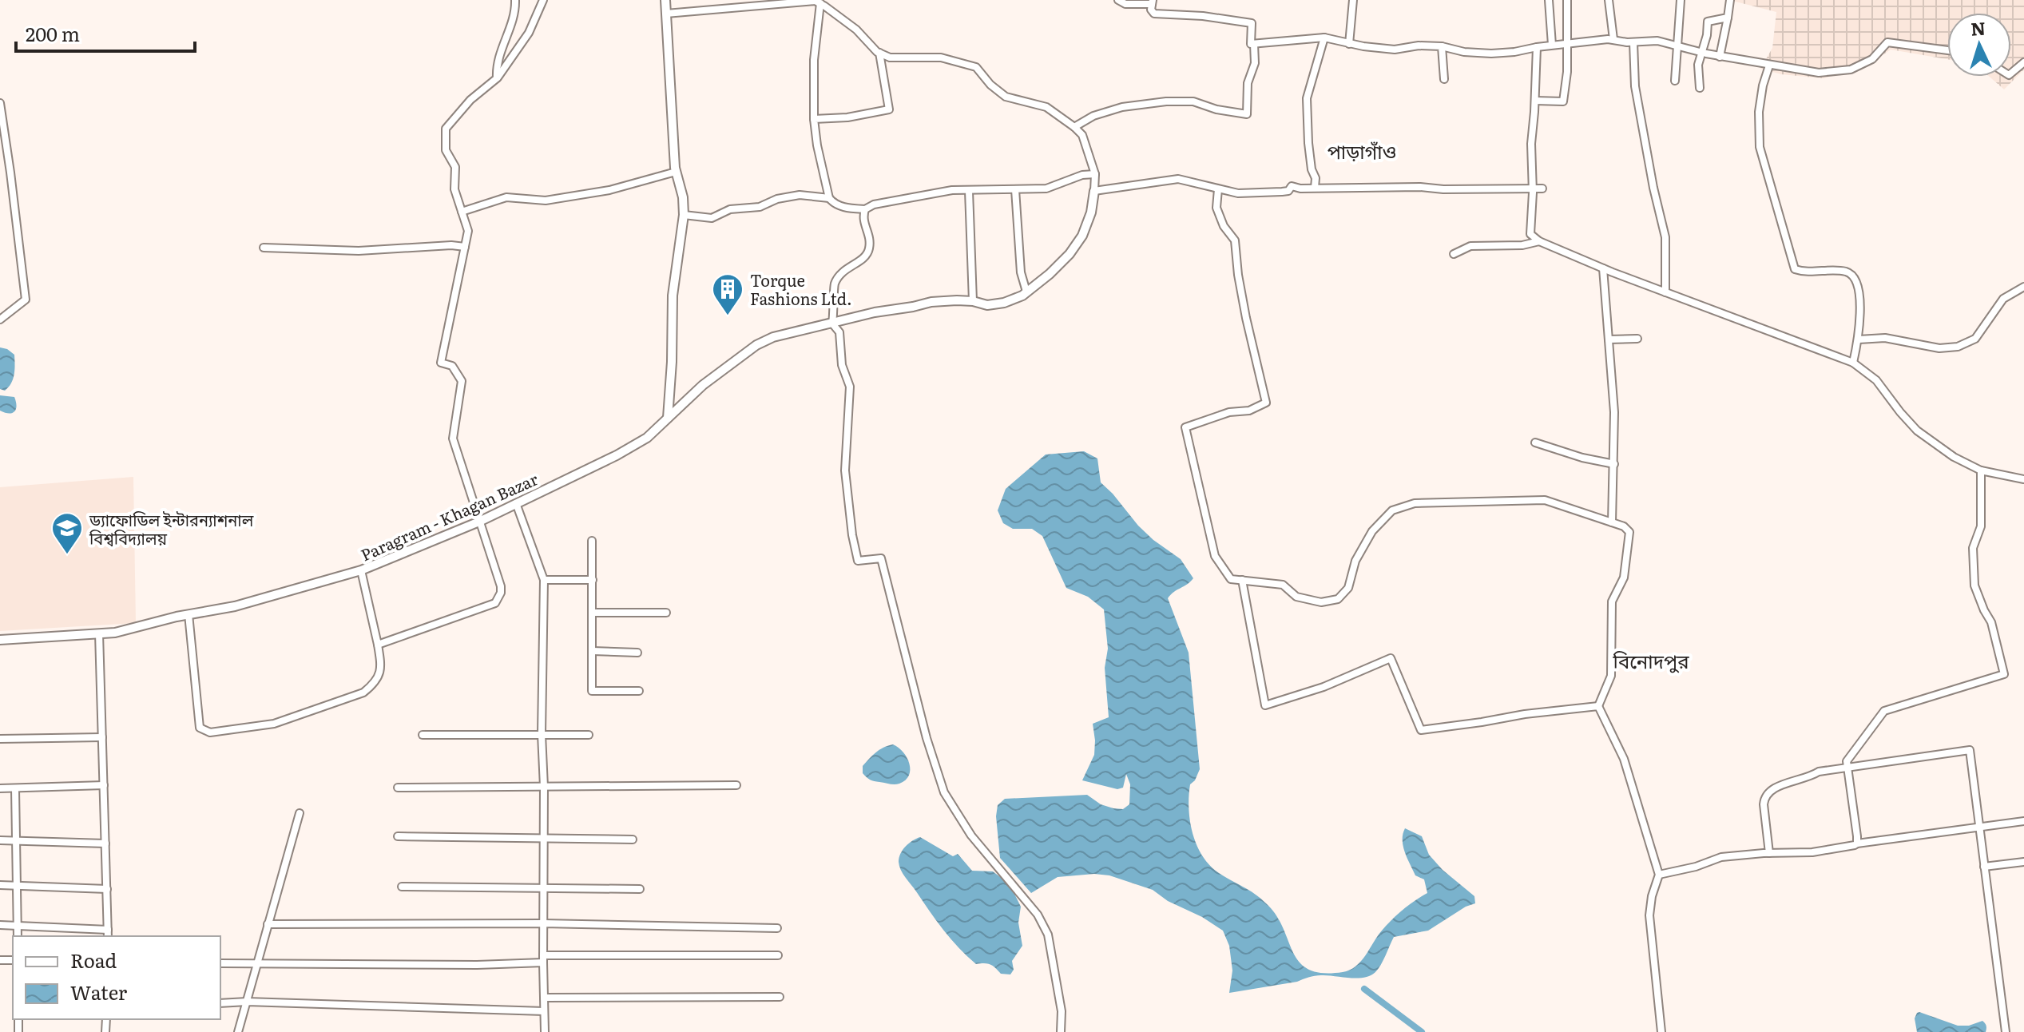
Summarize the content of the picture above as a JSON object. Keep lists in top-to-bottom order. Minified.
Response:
{"streets":{"street":["Paragram - Khagan Bazar"]},"districts":["পাড়াগাঁও","বিনোদপুর"],"places":{"building":["Torque Fashions Ltd."],"school or university":["ড্যাফোডিল ইন্টারন্যাশনাল বিশ্ববিদ্যালয়"]},"legend":["Road","Water"],"scale_bar":"200 m","north":"top"}
